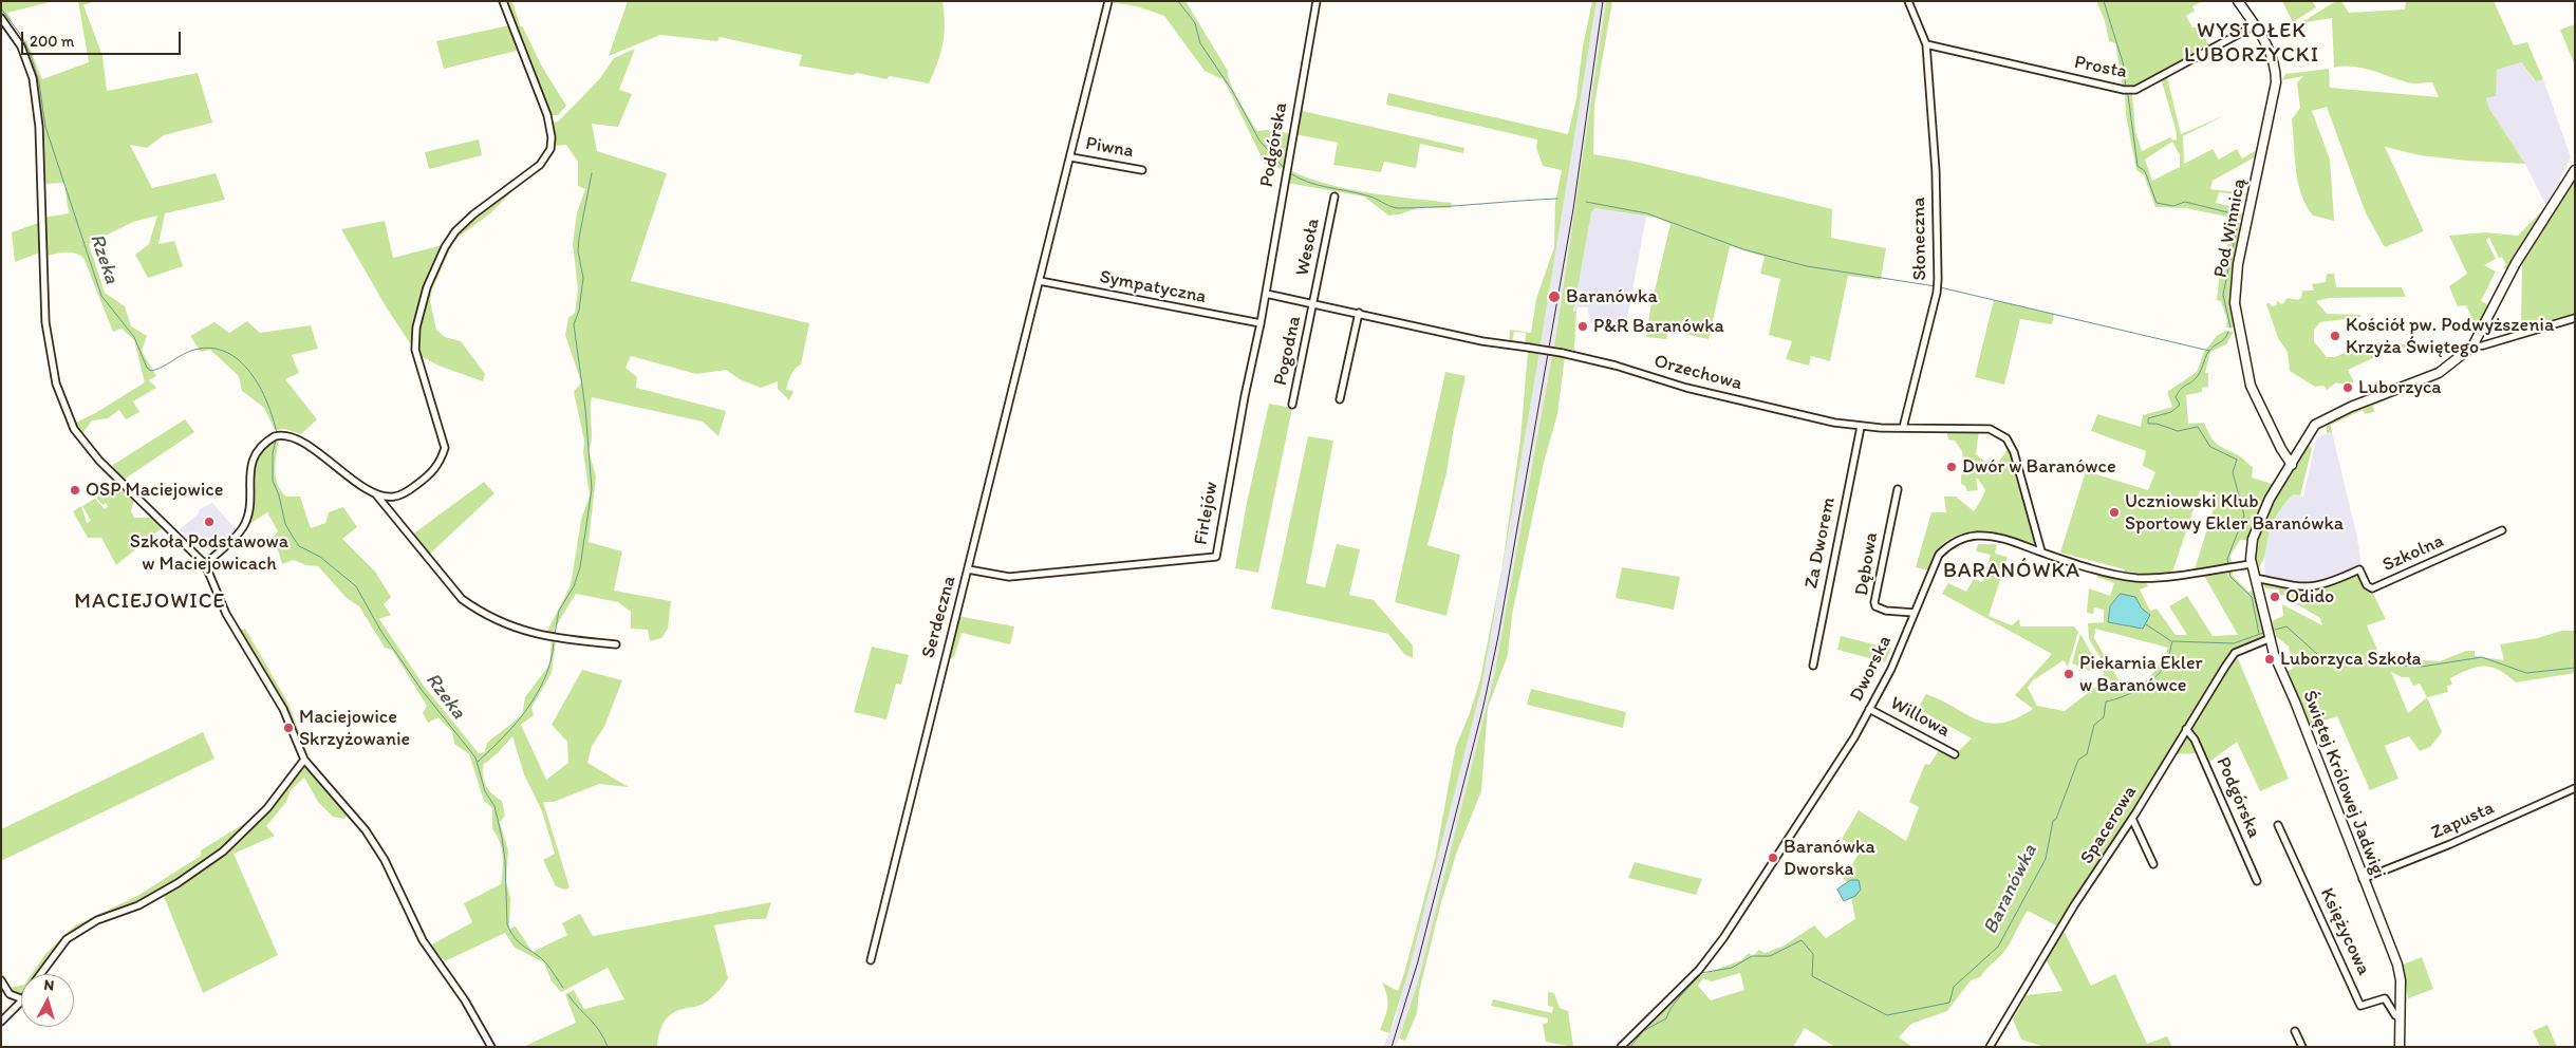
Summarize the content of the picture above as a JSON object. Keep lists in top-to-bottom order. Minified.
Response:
{"streets":{"street":["Prosta","Podgórska","Piwna","Pod Winnicą","Słoneczna","Wesoła","Sympatyczna","Pogodna","Orzechowa","Firlejów","Za Dworem","Szkolna","Dębowa","Serdeczna","Dworska","Willowa","Świętej Królowej Jadwigi","Zapusta","Spacerowa","Księżycowa"]},"crossings":[["Prosta","Pod Winnicą"],["Prosta","Słoneczna"],["Podgórska","Orzechowa"],["Podgórska","Firlejów"],["Podgórska","Spacerowa"],["Piwna","Serdeczna"],["Pod Winnicą","Świętej Królowej Jadwigi"],["Słoneczna","Orzechowa"],["Wesoła","Pogodna"],["Wesoła","Orzechowa"],["Sympatyczna","Firlejów"],["Sympatyczna","Serdeczna"],["Pogodna","Orzechowa"],["Orzechowa","Firlejów"],["Orzechowa","Za Dworem"],["Orzechowa","Dworska"],["Firlejów","Serdeczna"],["Szkolna","Świętej Królowej Jadwigi"],["Dębowa","Dworska"],["Dworska","Willowa"],["Dworska","Świętej Królowej Jadwigi"],["Świętej Królowej Jadwigi","Zapusta"],["Świętej Królowej Jadwigi","Spacerowa"],["Świętej Królowej Jadwigi","Księżycowa"]],"districts":["WYSIOŁEK LUBORZYCKI","BARANÓWKA","MACIEJOWICE"],"water":["Rzeka","Baranówka"],"places":["Baranówka","P&R Baranówka","Kościół pw. Podwyższenia Krzyża Świętego","Luborzyca","Dwór w Baranówce","OSP Maciejowice","Uczniowski Klub Sportowy Ekler Baranówka","Szkoła Podstawowa w Maciejowicach","Odido","Luborzyca Szkoła","Piekarnia Ekler w Baranówce","Maciejowice Skrzyżowanie","Baranówka Dworska"],"scale_bar":"200 m","north":"top"}
